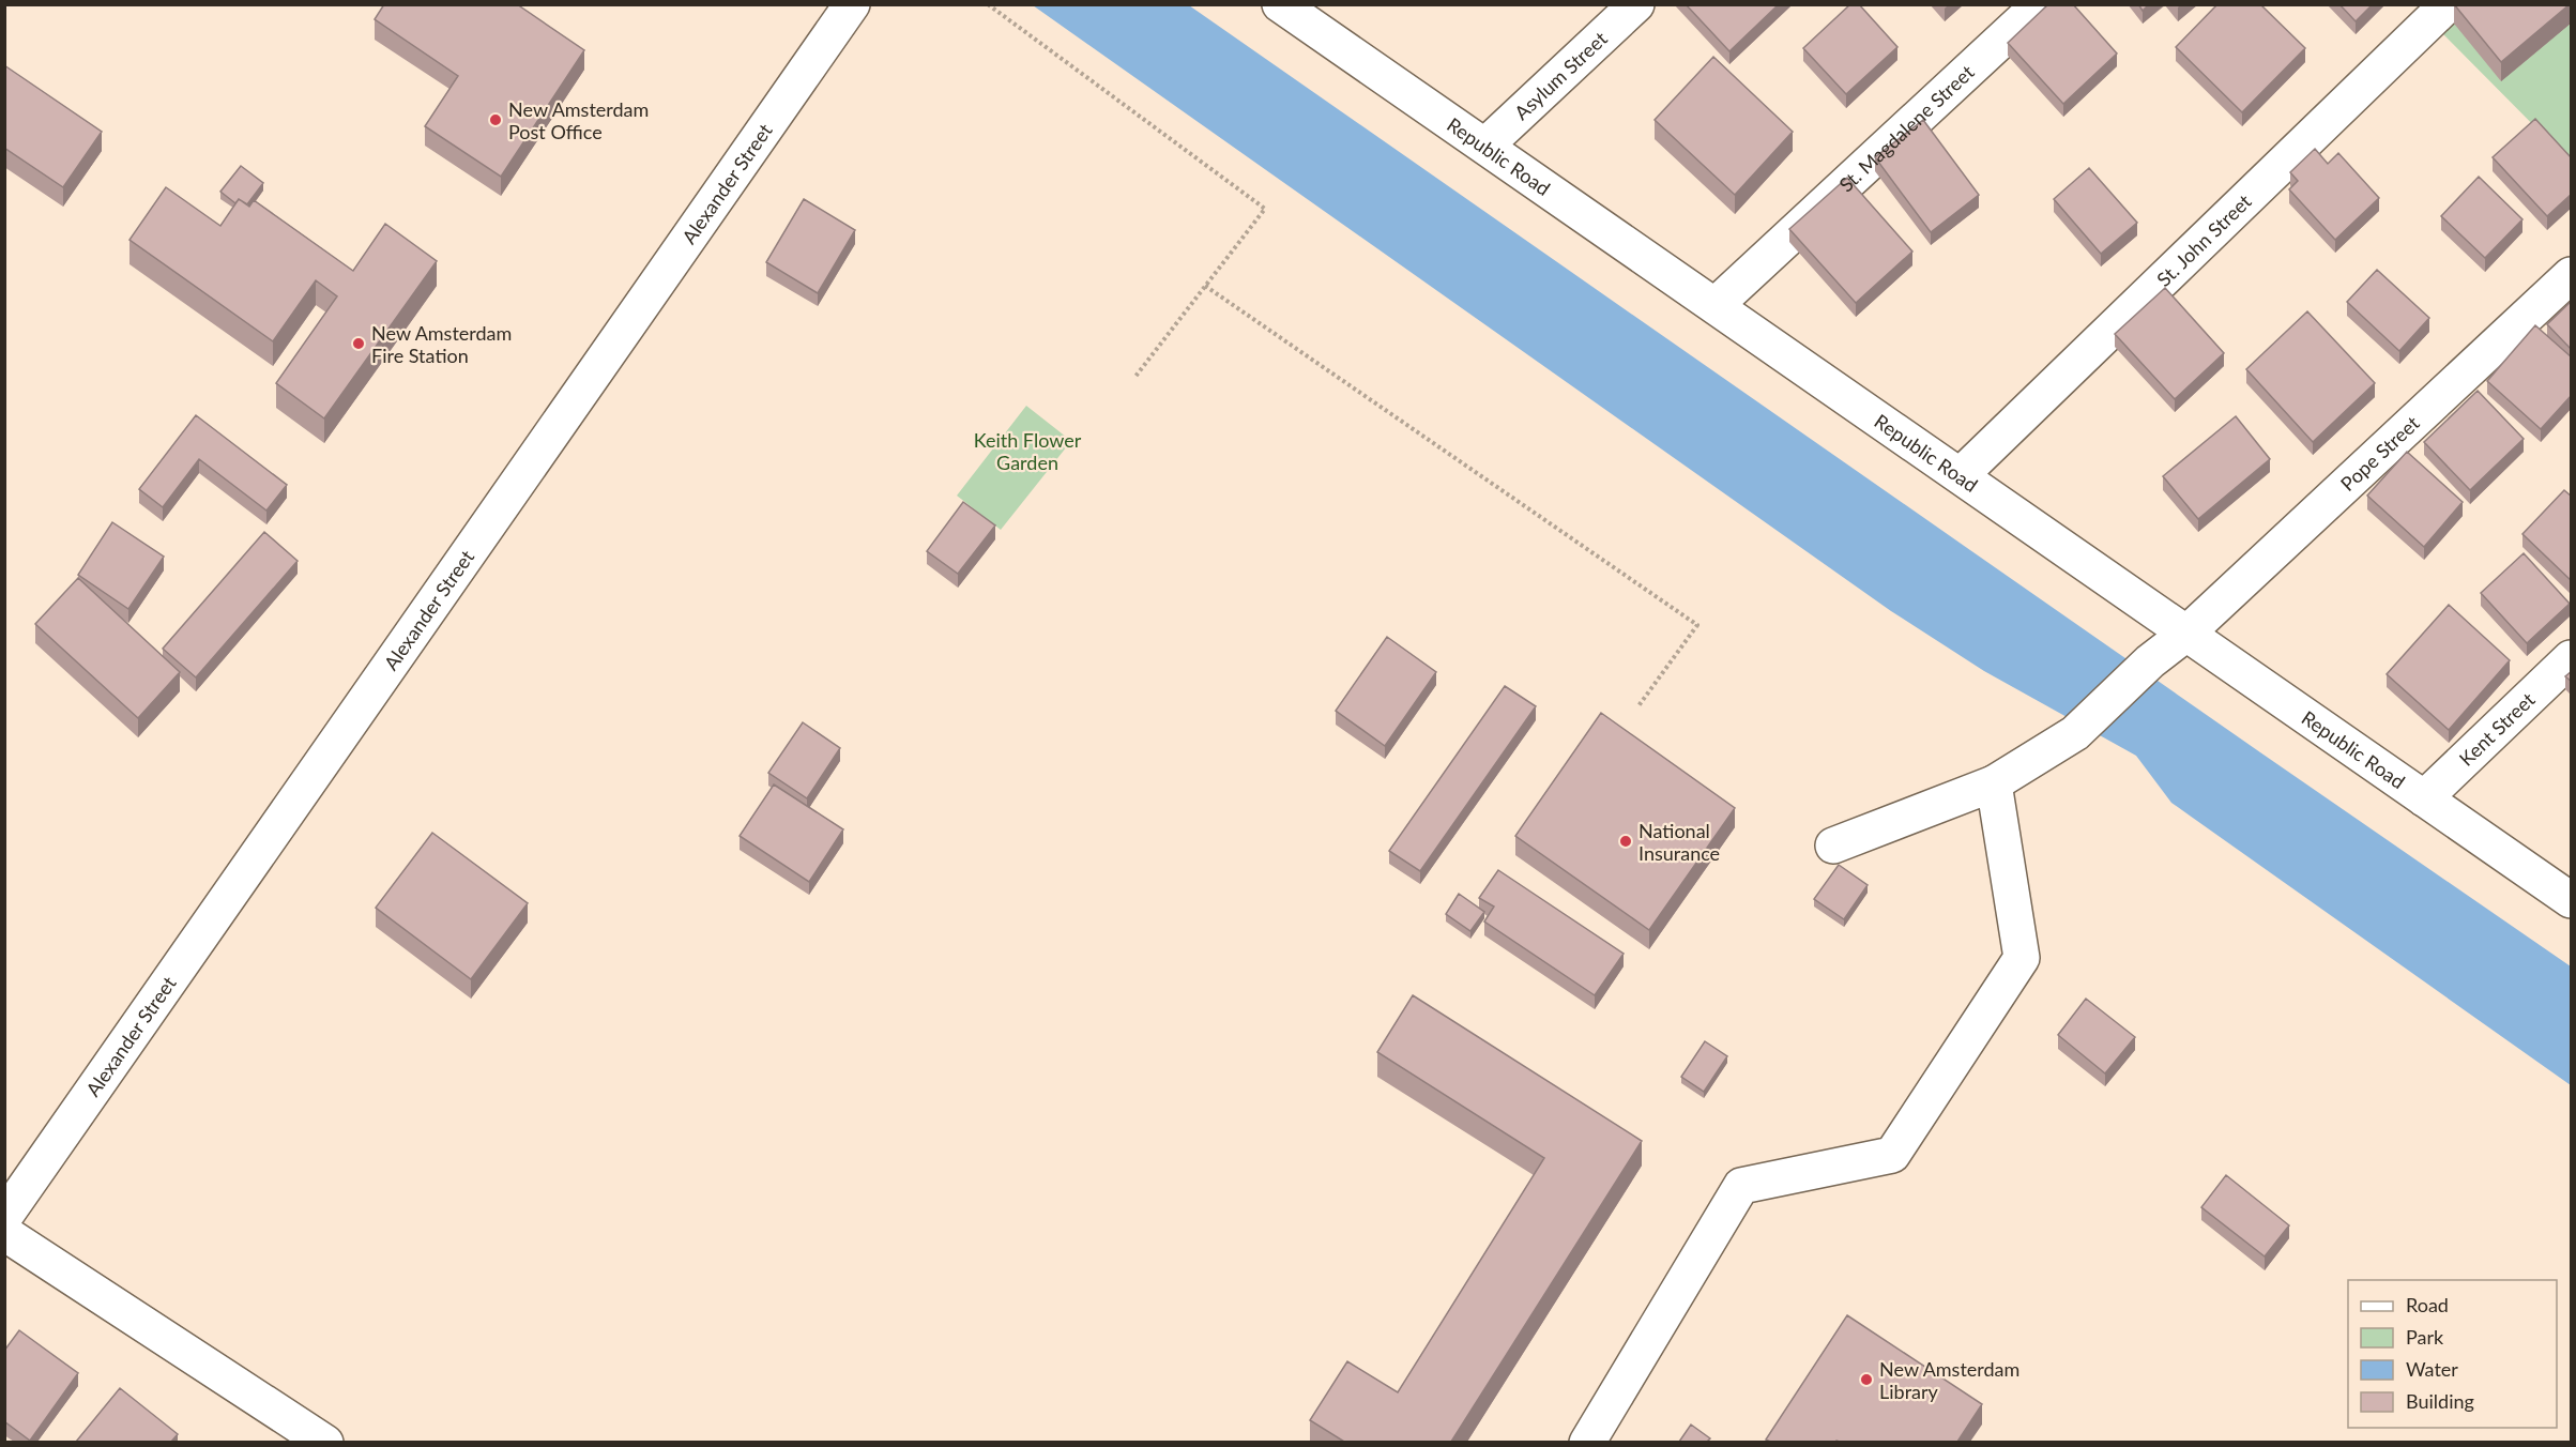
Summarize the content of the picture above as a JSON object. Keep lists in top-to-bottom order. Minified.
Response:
{"streets":{"street":["Asylum Street","St. Magdalene Street","Republic Road","Alexander Street","St. John Street","Pope Street","Kent Street"]},"crossings":[["Asylum Street","Republic Road"],["St. Magdalene Street","Republic Road"],["Republic Road","St. John Street"],["Republic Road","Pope Street"],["Republic Road","Kent Street"]],"parks":["Keith Flower Garden"],"places":["New Amsterdam Post Office","New Amsterdam Fire Station","National Insurance","New Amsterdam Library"],"legend":["Road","Park","Water","Building"]}
